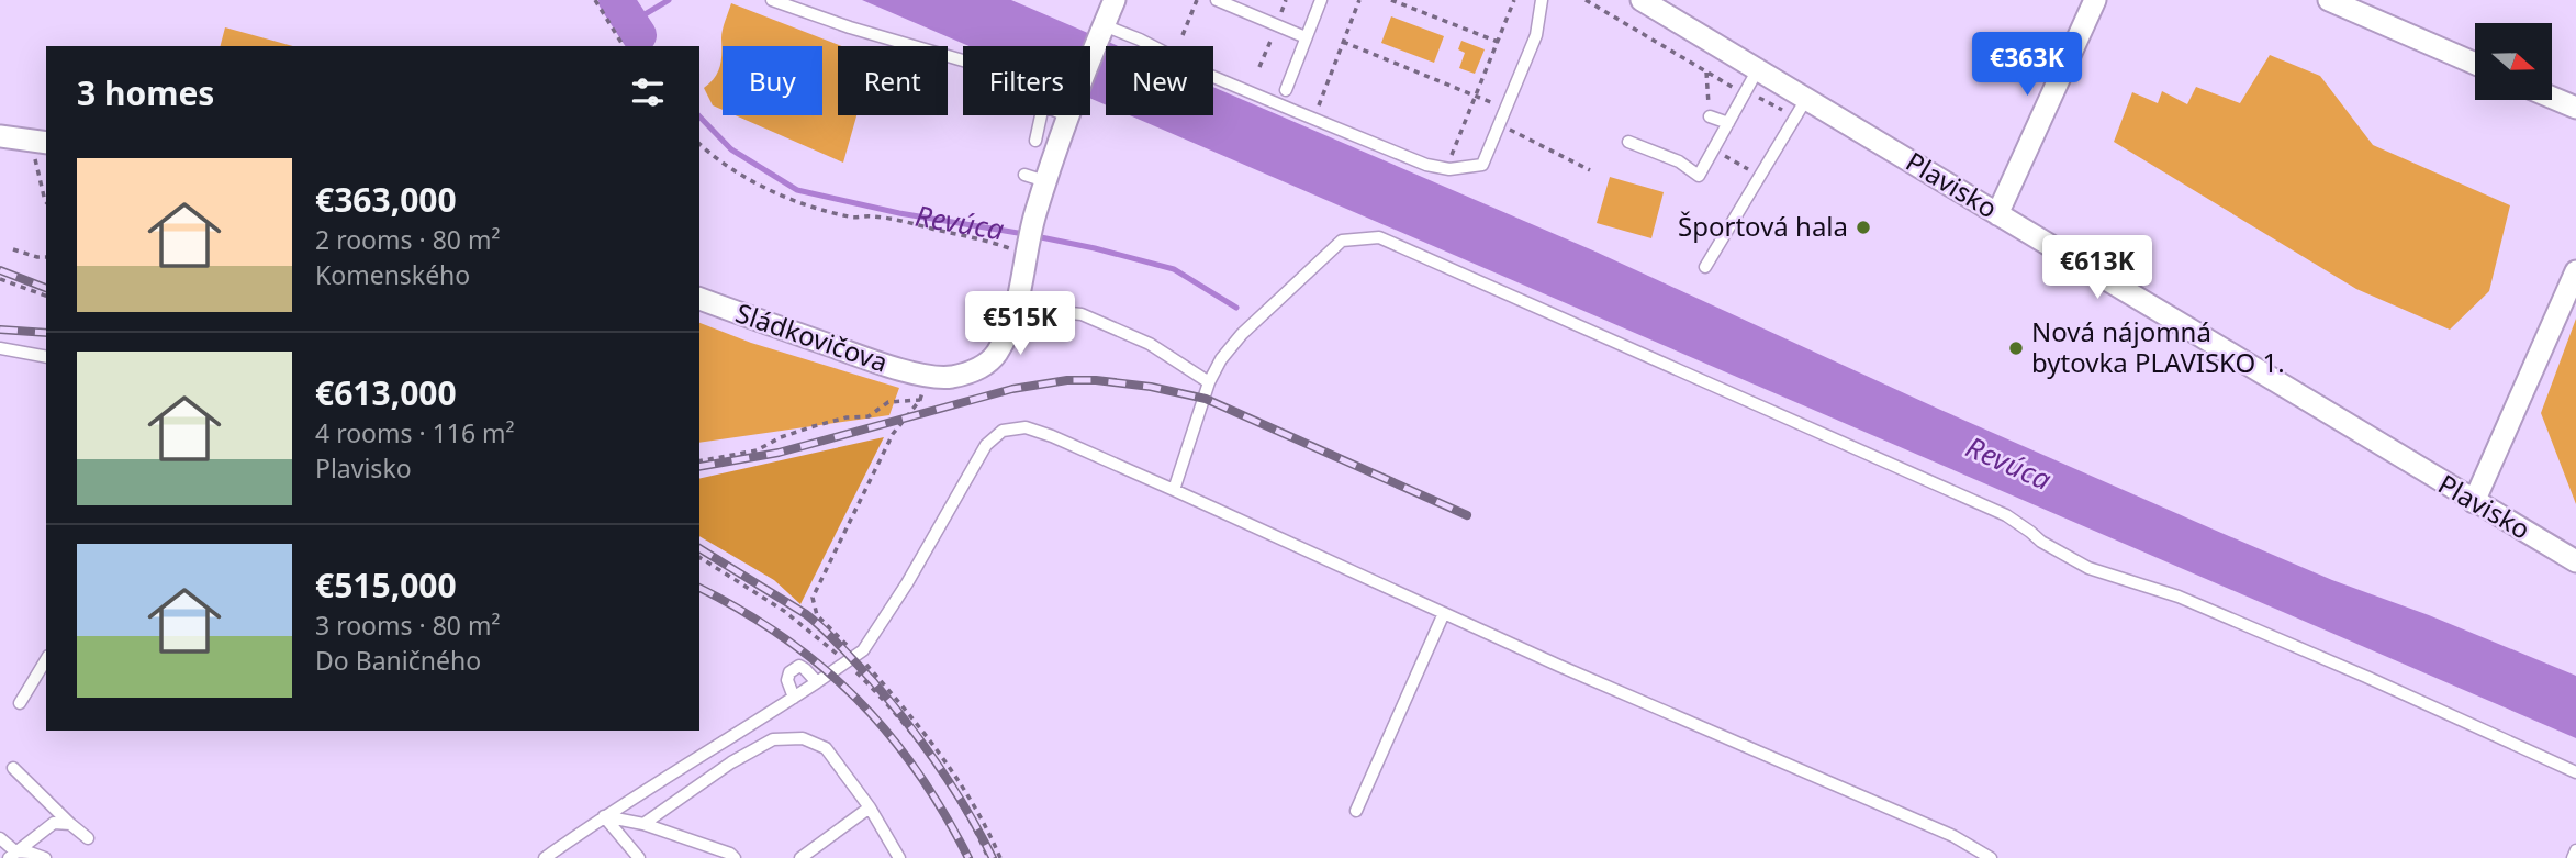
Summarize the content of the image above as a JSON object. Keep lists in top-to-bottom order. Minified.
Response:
{"streets":{"street":["Plavisko","Sládkovičova"]},"water":["Revúca"],"places":["Športová hala","Nová nájomná bytovka PLAVISKO 1."],"north":"right","page":{"price":["€363K","€613K","€515K"],"chip":["Buy","Rent","Filters","New"],"heading":"3 homes","list":[{"name":"€363,000","note":"2 rooms · 80 m² · Komenského"},{"name":"€613,000","note":"4 rooms · 116 m² · Plavisko"},{"name":"€515,000","note":"3 rooms · 80 m² · Do Baničného"}]}}
